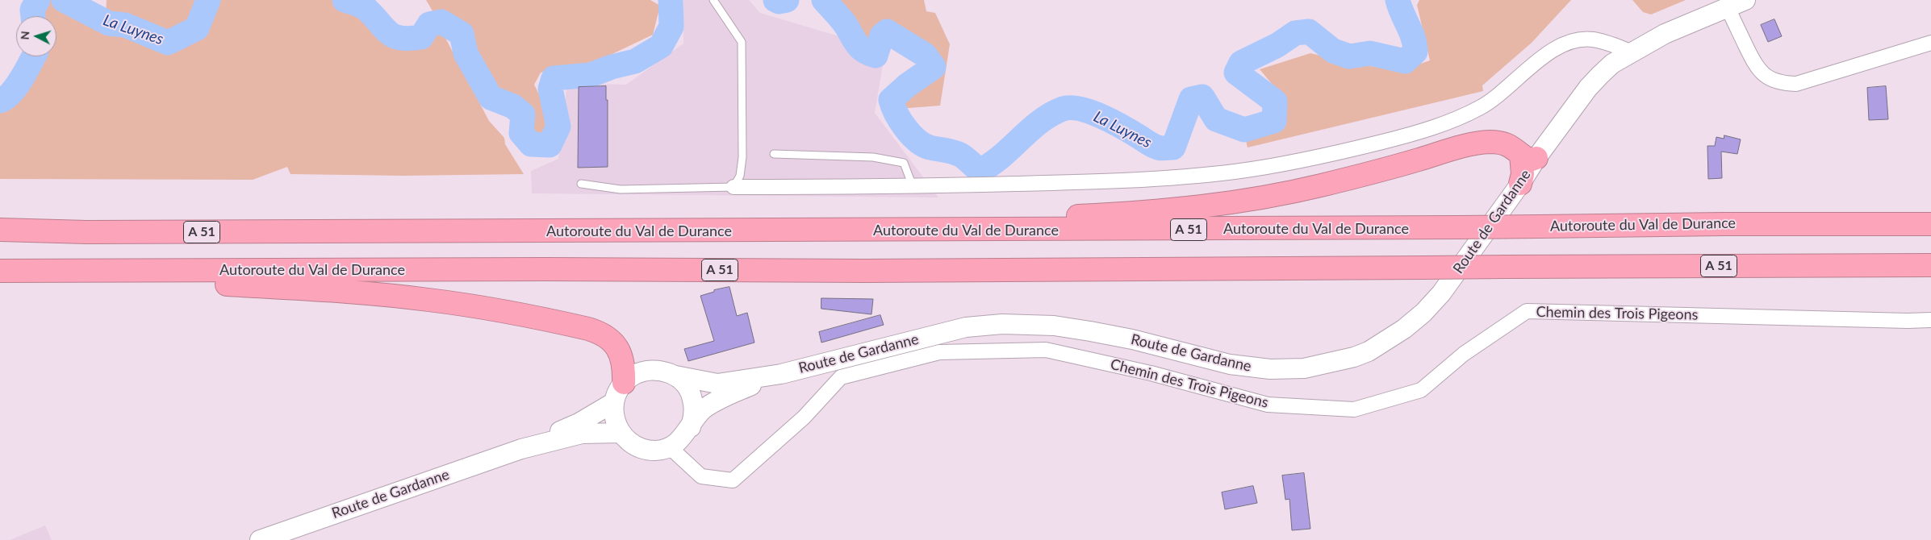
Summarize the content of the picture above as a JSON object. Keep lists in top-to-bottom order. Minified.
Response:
{"streets":{"highway":["Autoroute du Val de Durance","A 51"],"main road":["Route de Gardanne"],"street":["Chemin des Trois Pigeons"]},"water":["La Luynes"],"north":"left"}
